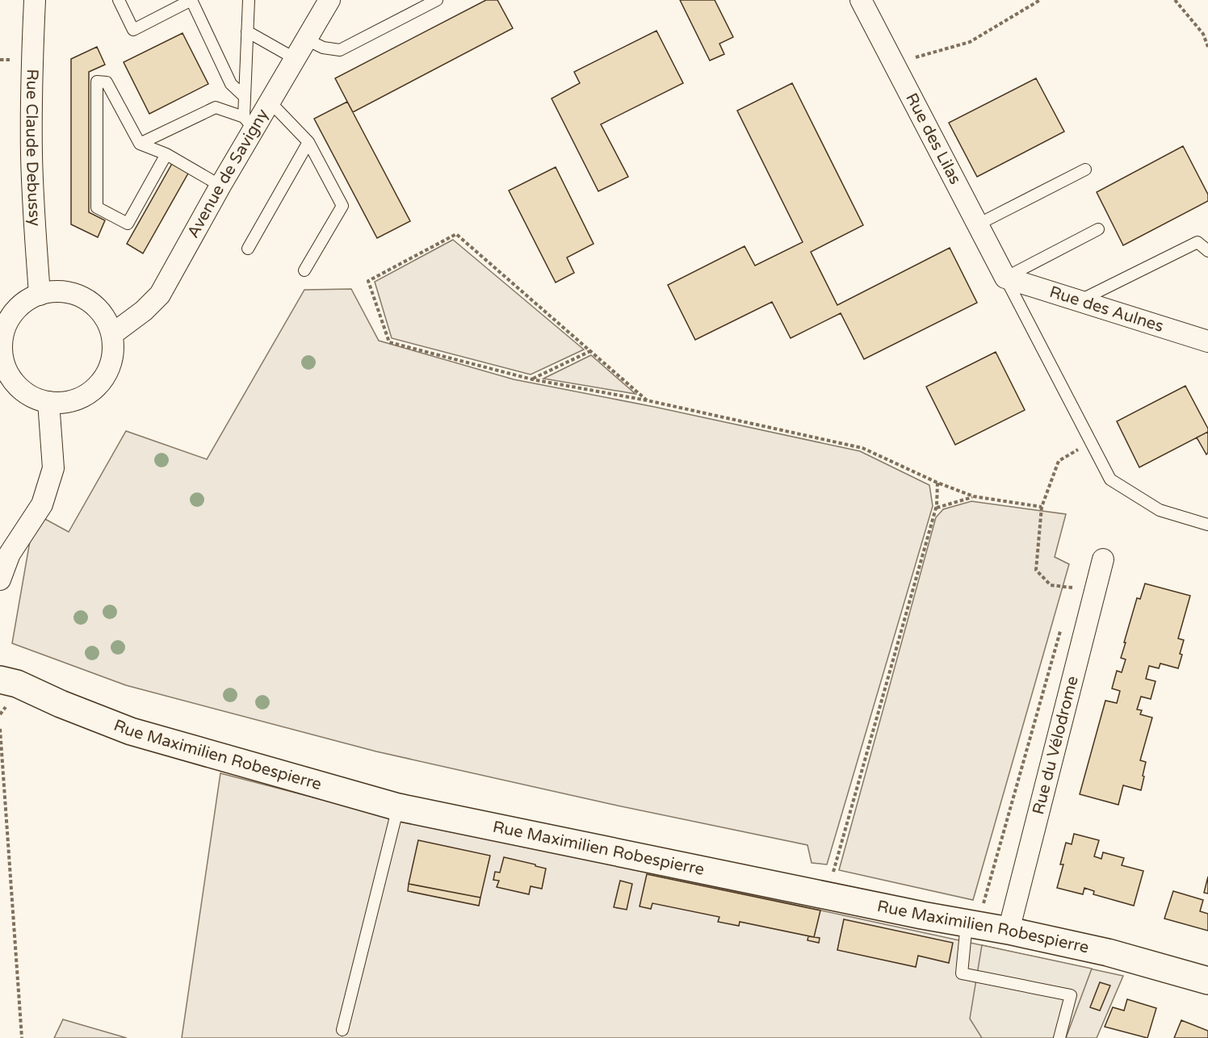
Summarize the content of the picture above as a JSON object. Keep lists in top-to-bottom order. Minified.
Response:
{"streets":{"street":["Rue des Lilas","Rue Claude Debussy","Avenue de Savigny","Rue des Aulnes","Rue du Vélodrome","Rue Maximilien Robespierre"]},"crossings":[["Rue des Lilas","Rue des Aulnes"],["Rue Claude Debussy","Avenue de Savigny"],["Rue du Vélodrome","Rue Maximilien Robespierre"]]}
